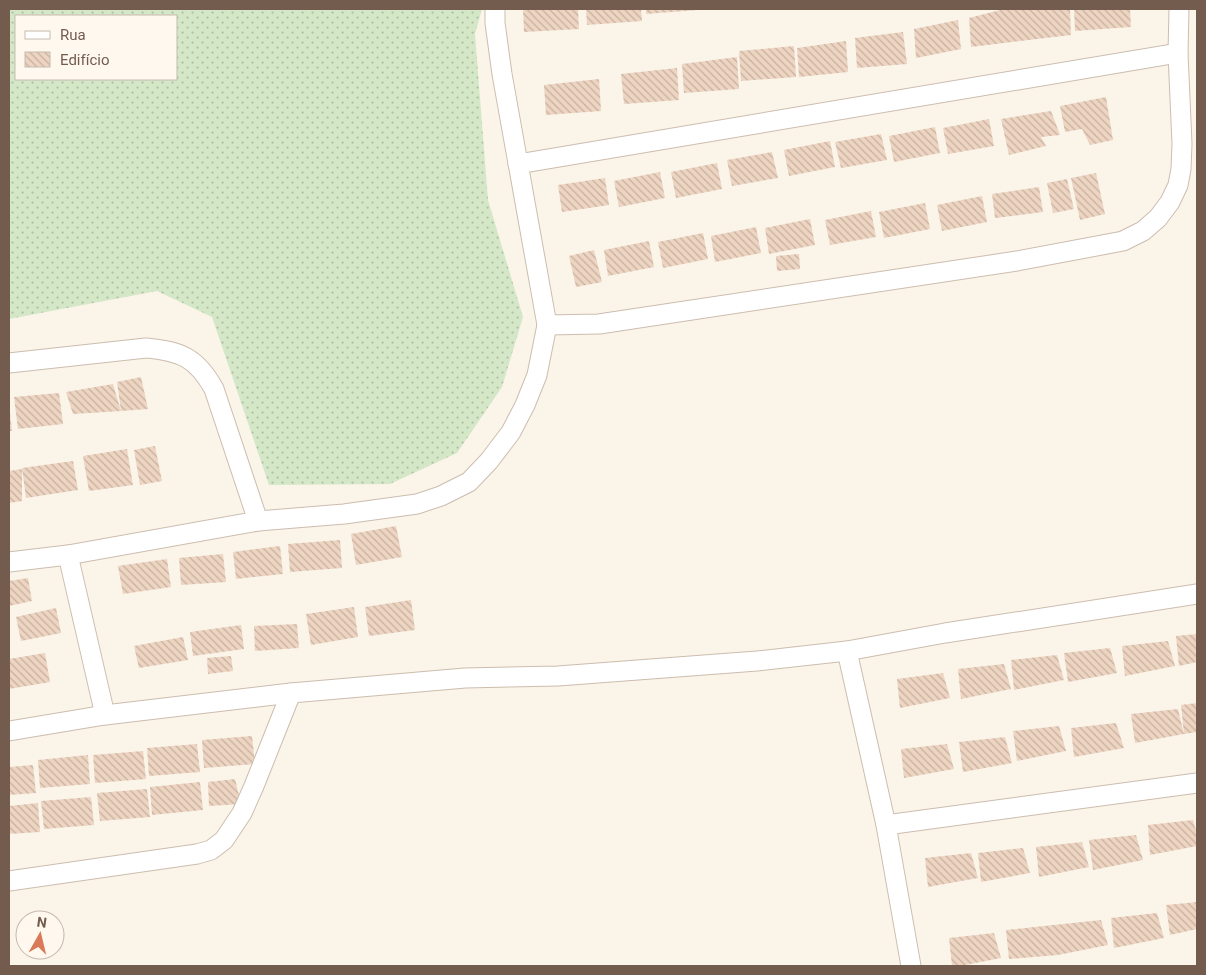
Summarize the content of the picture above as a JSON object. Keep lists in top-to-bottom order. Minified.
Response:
{"legend":["Rua","Edifício"],"north":"top"}
